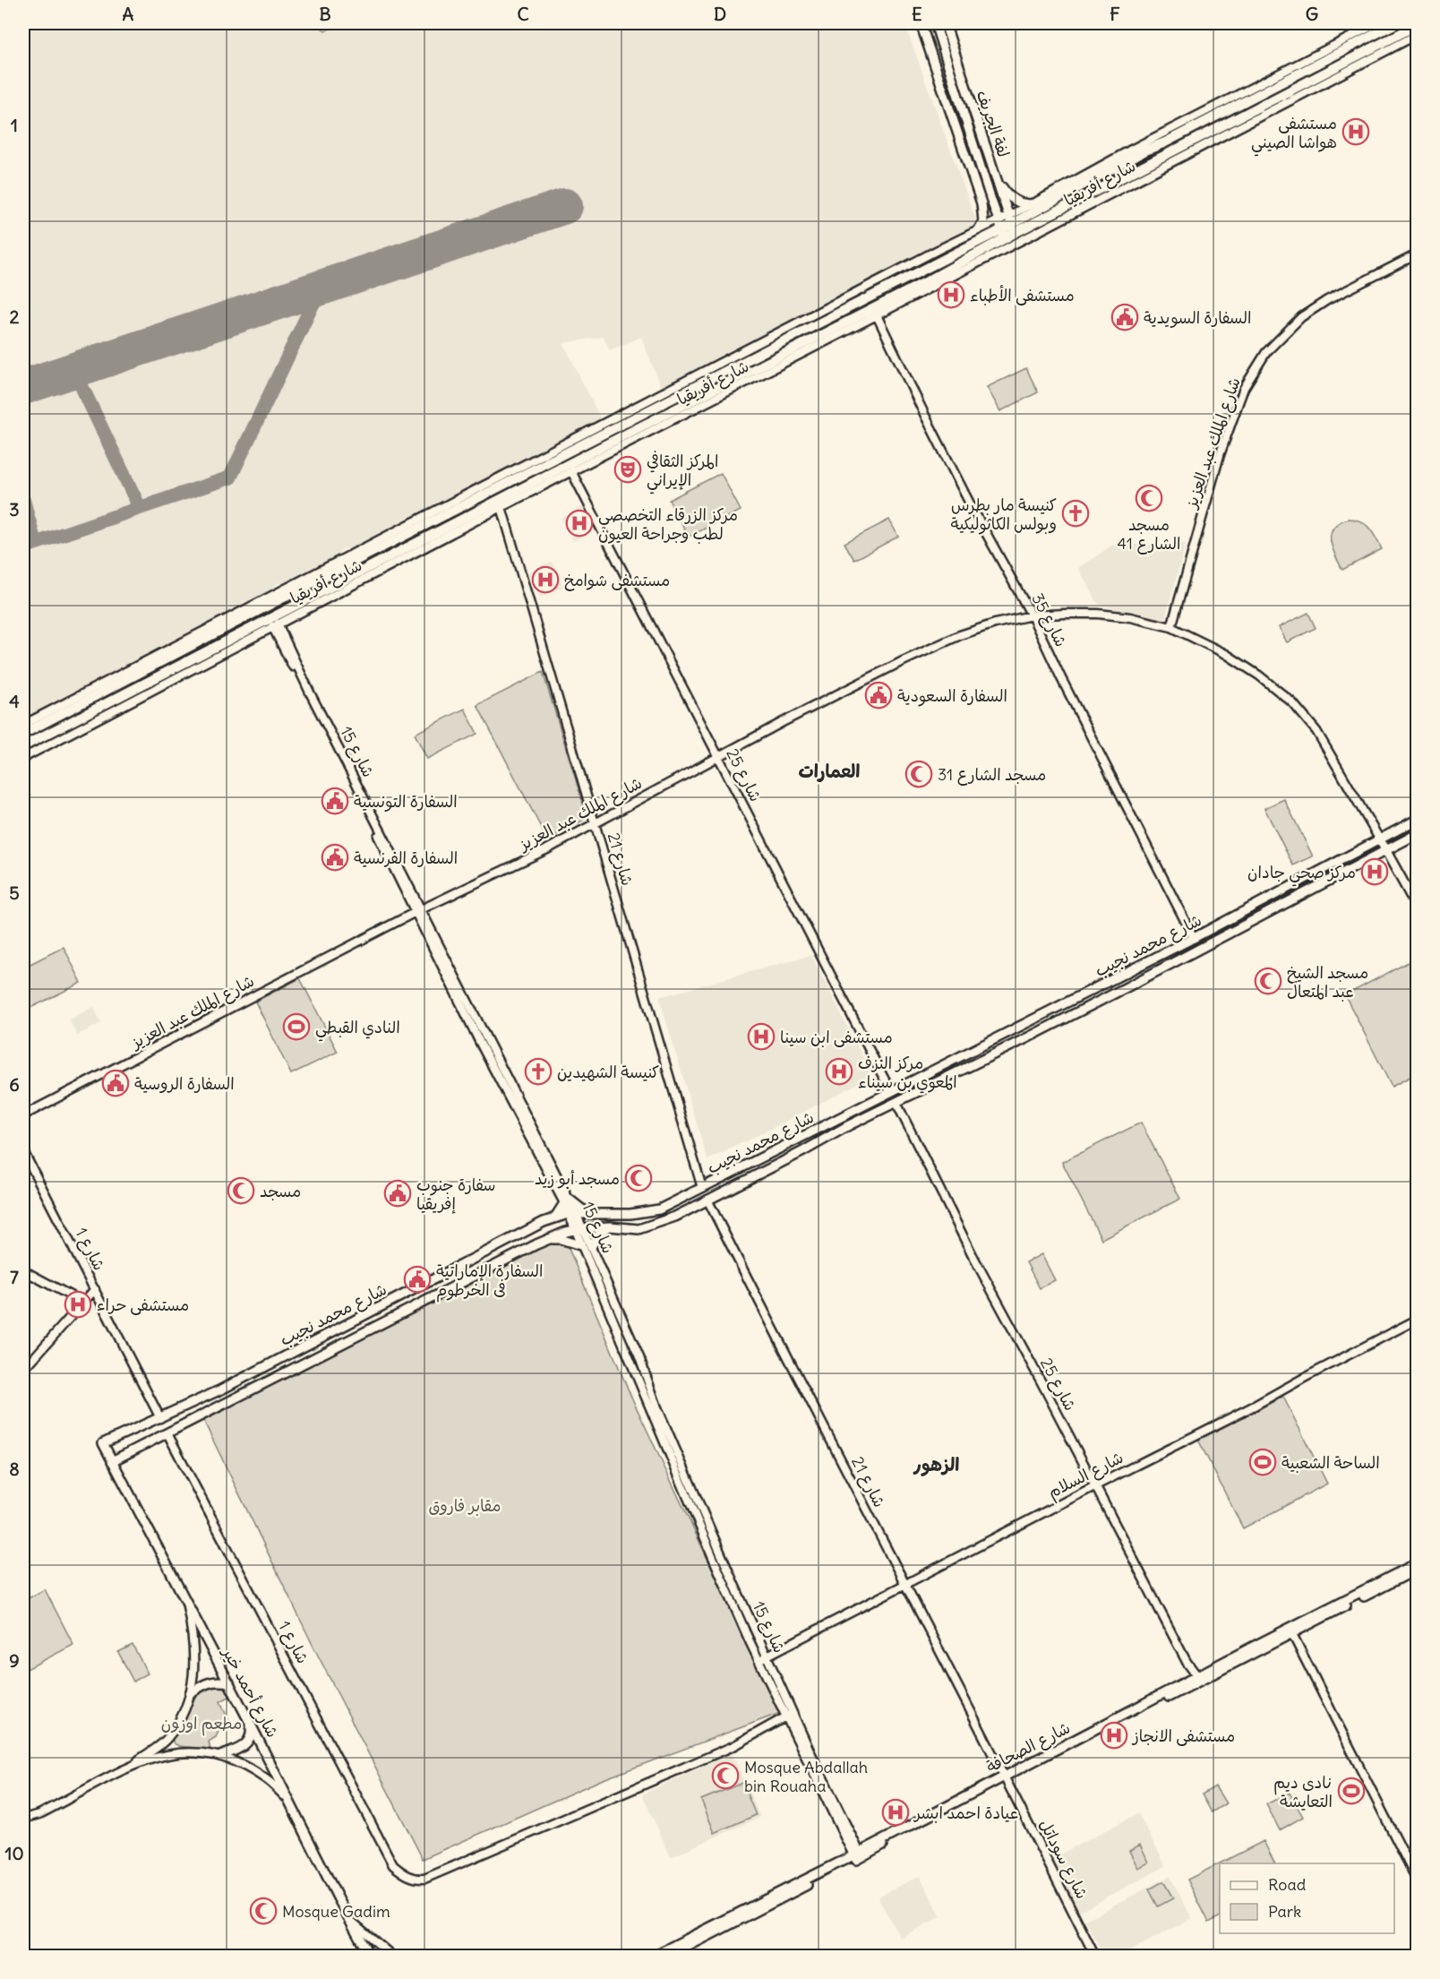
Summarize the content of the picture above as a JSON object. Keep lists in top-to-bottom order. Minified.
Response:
{"streets":{"highway":["شارع أفريقيا"],"main road":["لفة الجريف","شارع محمد نجيب","شارع أحمد خير","شارع الصحافة"],"street":["شارع الملك عبد العزيز","شارع 35","شارع 15","شارع 25","شارع 21","شارع 1","شارع السلام","شارع سوداتل"]},"crossings":[["لفة الجريف","شارع أفريقيا"],["شارع أفريقيا","شارع 35"],["شارع أفريقيا","شارع 15"],["شارع أفريقيا","شارع 25"],["شارع أفريقيا","شارع 21"],["شارع الملك عبد العزيز","شارع 35"],["شارع الملك عبد العزيز","شارع 15"],["شارع الملك عبد العزيز","شارع 25"],["شارع الملك عبد العزيز","شارع 21"],["شارع الملك عبد العزيز","شارع محمد نجيب"],["شارع 35","شارع محمد نجيب"],["شارع 15","شارع محمد نجيب"],["شارع 15","شارع السلام"],["شارع 15","شارع الصحافة"],["شارع 25","شارع محمد نجيب"],["شارع 25","شارع السلام"],["شارع 25","شارع الصحافة"],["شارع 21","شارع محمد نجيب"],["شارع 21","شارع السلام"],["شارع 21","شارع الصحافة"],["شارع 21","شارع سوداتل"],["شارع محمد نجيب","شارع 1"],["شارع محمد نجيب","شارع أحمد خير"],["شارع الصحافة","شارع سوداتل"]],"districts":["العمارات","الزهور"],"parks":["مقابر فاروق","مطعم اوزون"],"places":{"hospital":["مستشفى هواشا الصيني","مستشفی الأطباء","مركز الزرقاء التخصصي لطب وجراحة العيون","مستشفى شوامخ","مركز صحي جادان","مستشفى ابن سينا","مركز النزف المعوي بن سيناء","مستشفى حراء","مستشفى الانجاز","عيادة احمد ابشر"],"public building":["السفارة السويدية","السفارة السعودية","السفارة التونسية","السفارة الفرنسية","السفارة الروسية","سفارة جنوب إفريقيا","السفارة الإماراتية فى الخرطوم"],"theatre":["المركز الثقافي الإيراني"],"mosque":["مسجد الشارع 41","مسجد الشارع 31","مسجد الشيخ عبد المتعال","مسجد أبو زيد","مسجد","Mosque Abdallah bin Rouaha","Mosque Gadim"],"church":["كنيسة مار بطرس وبولس الكاثوليكية","كنيسة الشهيدين"],"sports":["النادي القبطي","الساحة الشعبية","نادى ديم التعايشة"]},"legend":["Road","Park"],"grid":{"columns":["A","B","C","D","E","F","G"],"rows":["1","2","3","4","5","6","7","8","9","10"]}}
